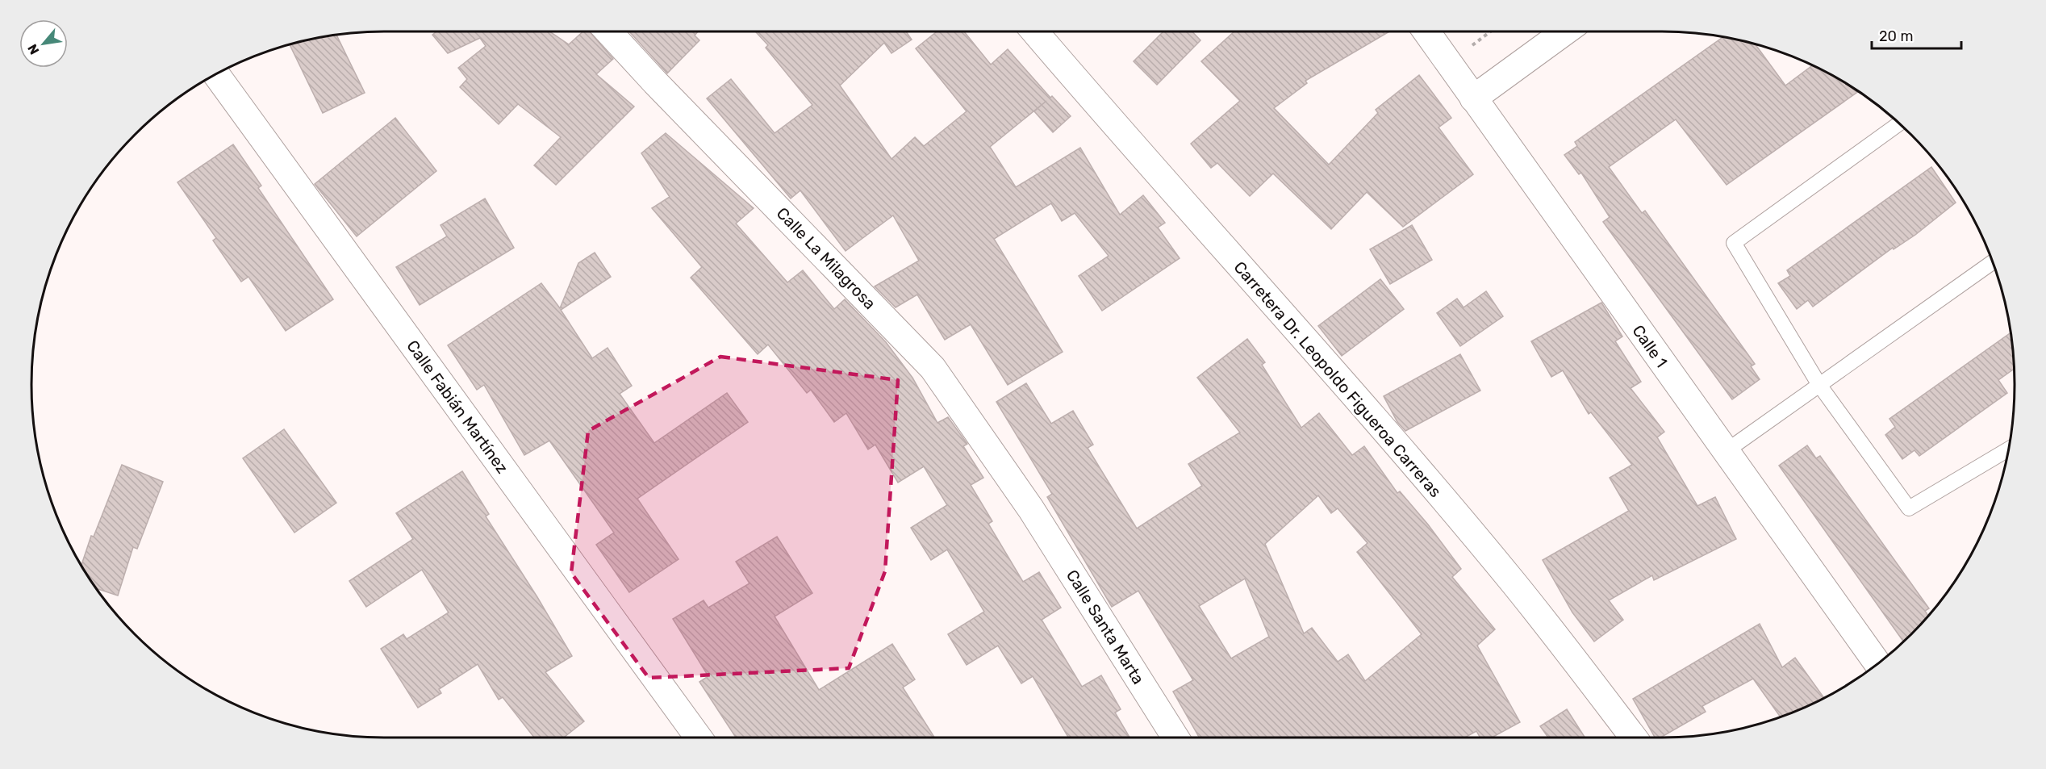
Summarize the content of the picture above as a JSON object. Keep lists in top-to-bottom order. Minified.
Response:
{"streets":{"street":["Calle La Milagrosa","Calle 1","Carretera Dr. Leopoldo Figueroa Carreras","Calle Fabián Martínez","Calle Santa Marta"]},"crossings":[["Calle La Milagrosa","Calle Santa Marta"]],"scale_bar":"20 m","north":"bottom left"}
